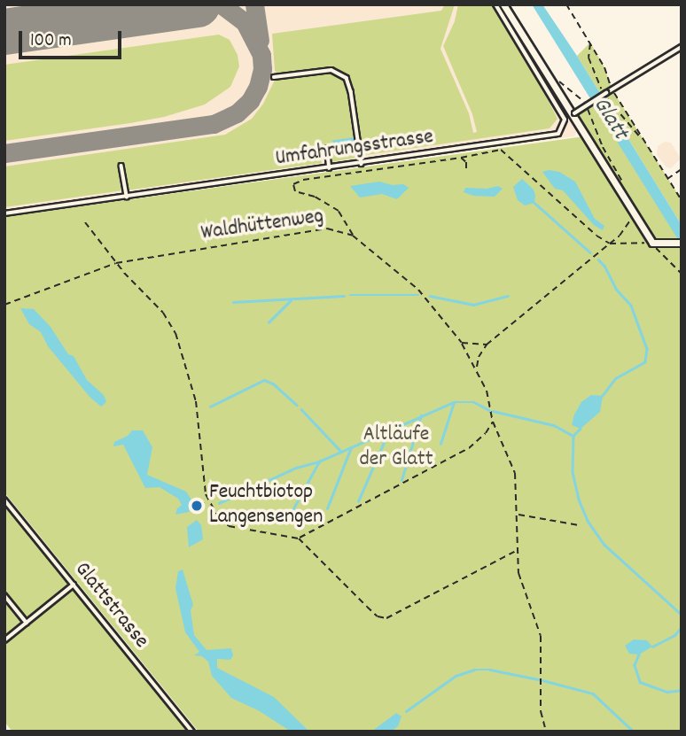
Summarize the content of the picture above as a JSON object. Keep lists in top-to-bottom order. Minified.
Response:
{"streets":{"lane":["Umfahrungsstrasse","Glattstrasse"],"path":["Waldhüttenweg"]},"water":["Glatt"],"parks":["Altläufe der Glatt"],"places":["Feuchtbiotop Langensengen"],"scale_bar":"100 m"}
